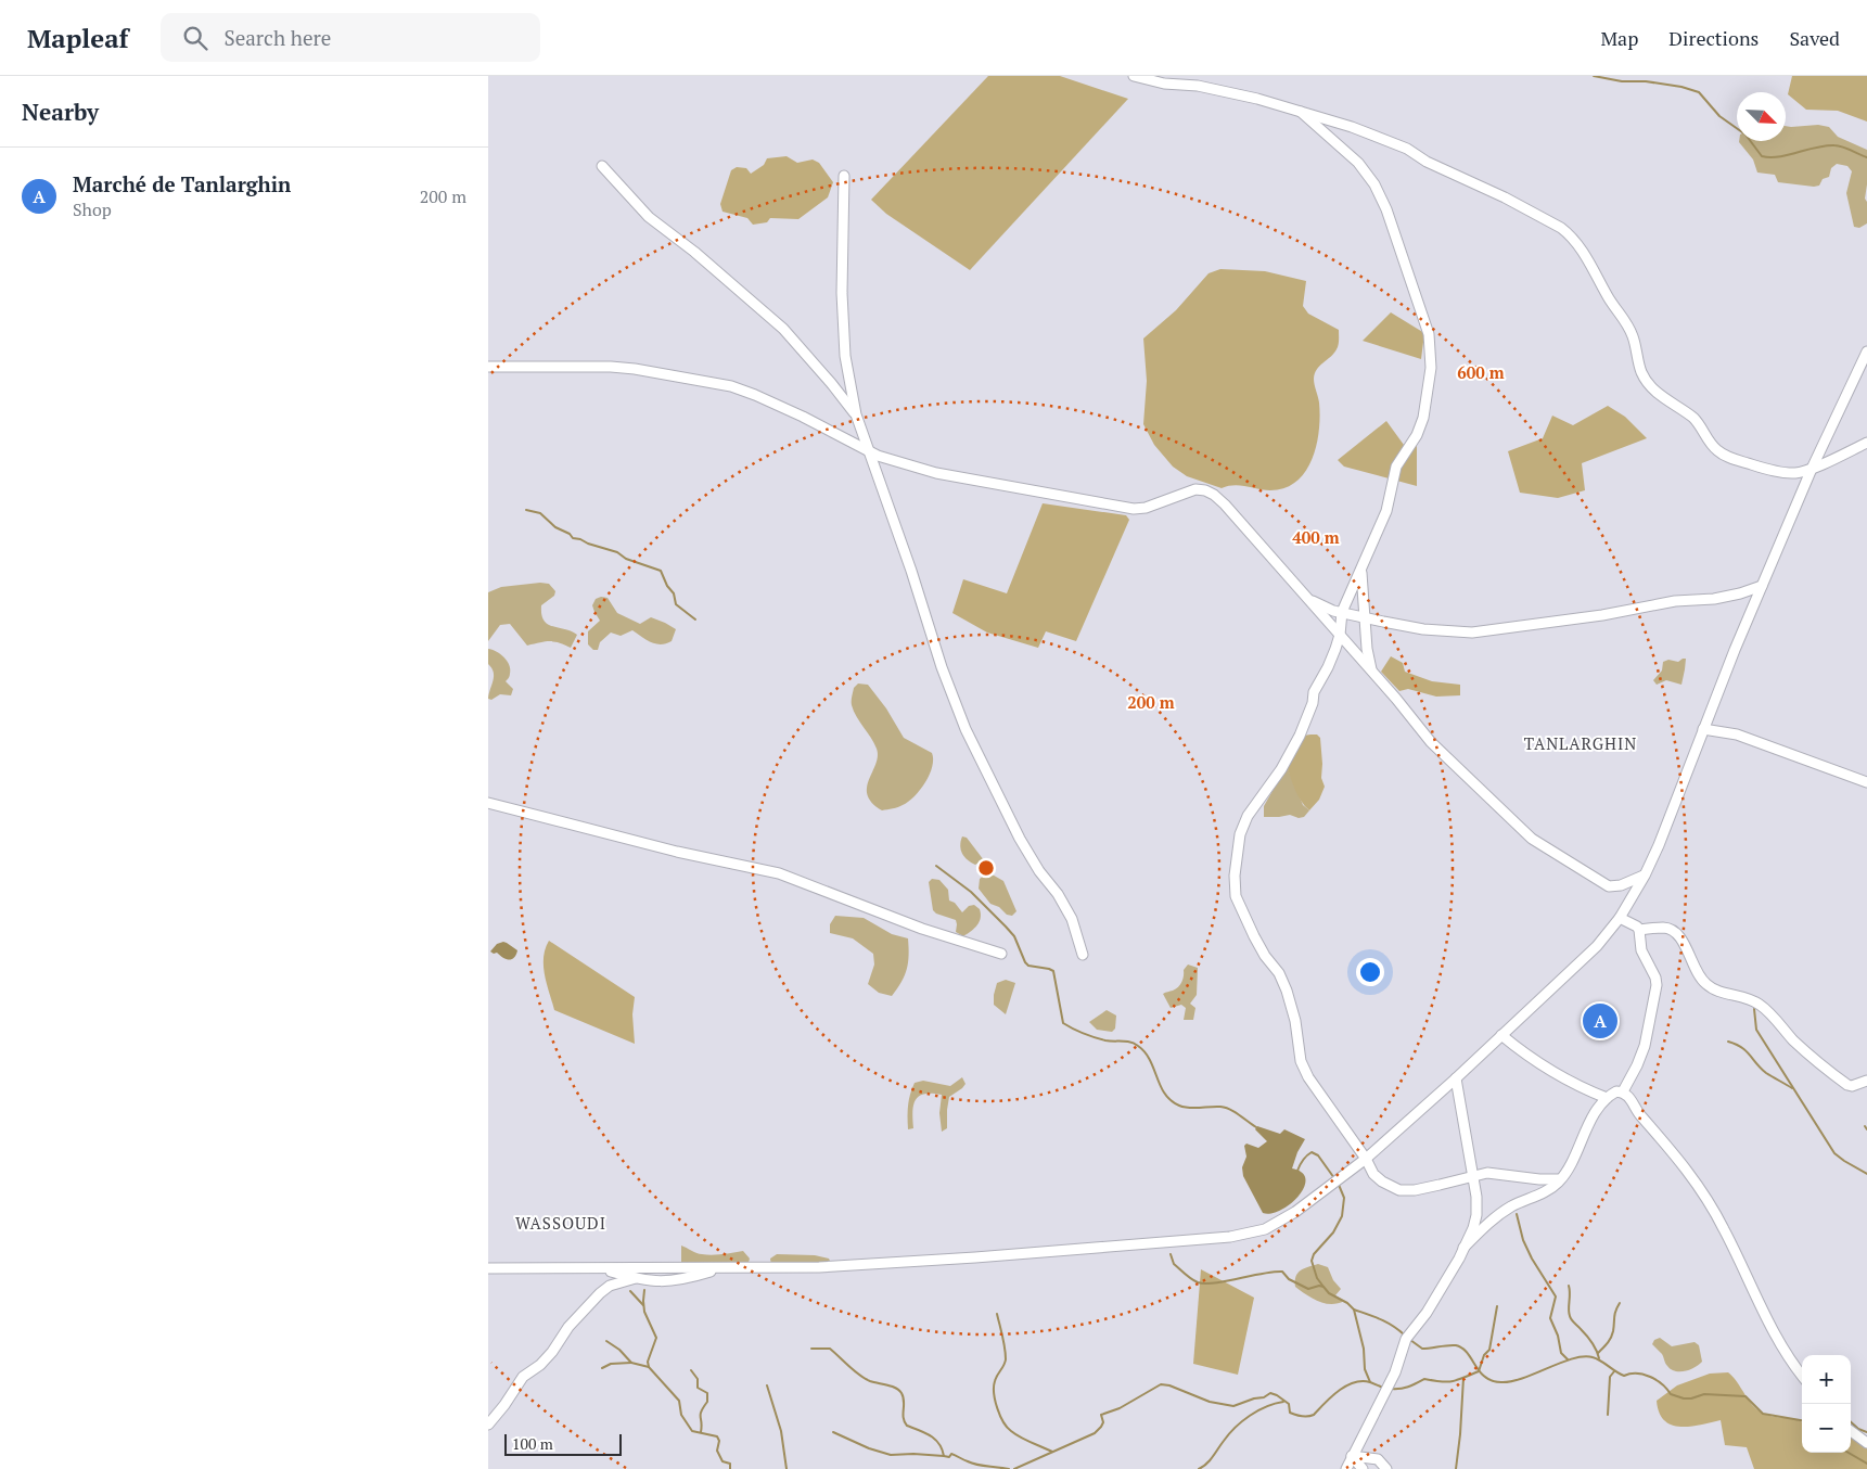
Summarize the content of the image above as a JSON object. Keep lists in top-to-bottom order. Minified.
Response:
{"districts":["TANLARGHIN","WASSOUDI"],"scale_bar":"100 m","north":"bottom right","page":{"header":"Mapleaf","search":"Search here","nav":["Map","Directions","Saved"],"heading":"Nearby","list":[{"mark":"A","name":"Marché de Tanlarghin","note":"Shop","value":"200 m"}],"pins":"A","map_buttons":["+","−"],"scale":"100 m"},"rings":["600 m","400 m","200 m"]}
